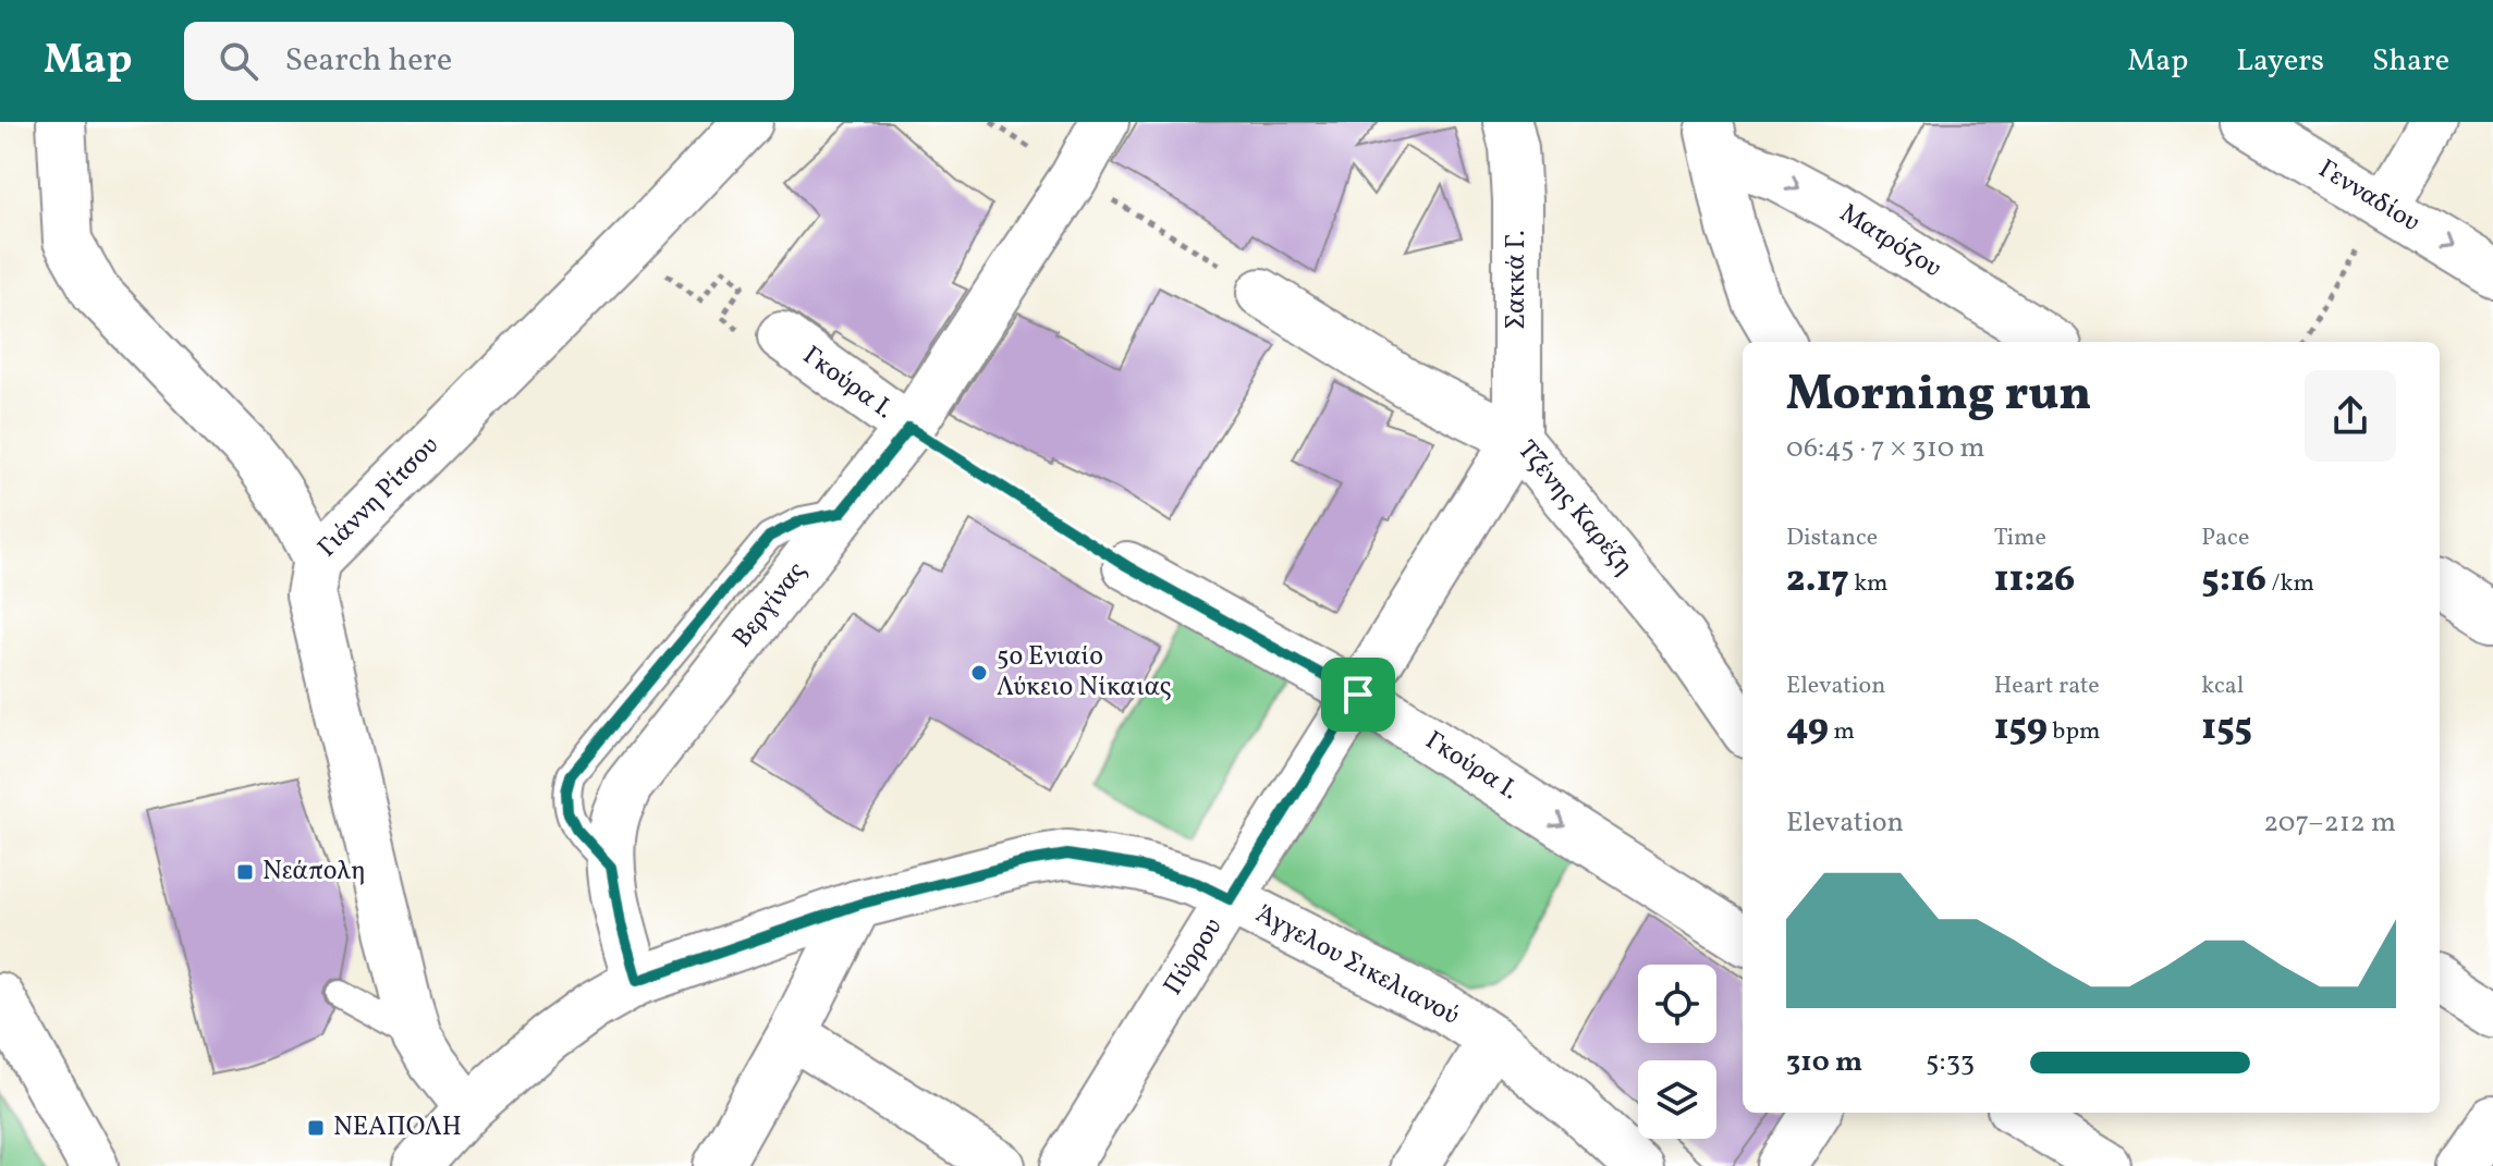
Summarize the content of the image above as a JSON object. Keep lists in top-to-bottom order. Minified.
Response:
{"streets":{"street":["Γενναδίου","Ματρόζου","Σακκά Γ.","Γκούρα Ι.","Γιάννη Ρίτσου","Τζένης Καρέζη","Βεργίνας","Πύρρου","Άγγελου Σικελιανού"]},"crossings":[["Σακκά Γ.","Τζένης Καρέζη"],["Σακκά Γ.","Πύρρου"],["Γκούρα Ι.","Βεργίνας"],["Γκούρα Ι.","Πύρρου"],["Γιάννη Ρίτσου","Άγγελου Σικελιανού"],["Τζένης Καρέζη","Πύρρου"],["Βεργίνας","Άγγελου Σικελιανού"],["Πύρρου","Άγγελου Σικελιανού"]],"one_way":["Γενναδίου","Ματρόζου"],"places":{"other":["5ο Ενιαίο Λύκειο Νίκαιας"],"transit":["Νεάπολη","ΝΕΑΠΟΛΗ"]},"page":{"header":"Map","search":"Search here","nav":["Map","Layers","Share"],"heading":["Morning run","06:45 · 7 × 310 m"],"stats":[["Distance","2.17 km"],["Time","11:26"],["Pace","5:16 /km"],["Elevation","49 m"],["Heart rate","159 bpm"],["kcal","155"]],"chart":["Elevation","207–212 m"],"list":[{"name":"310 m","note":"5:33"}]}}
